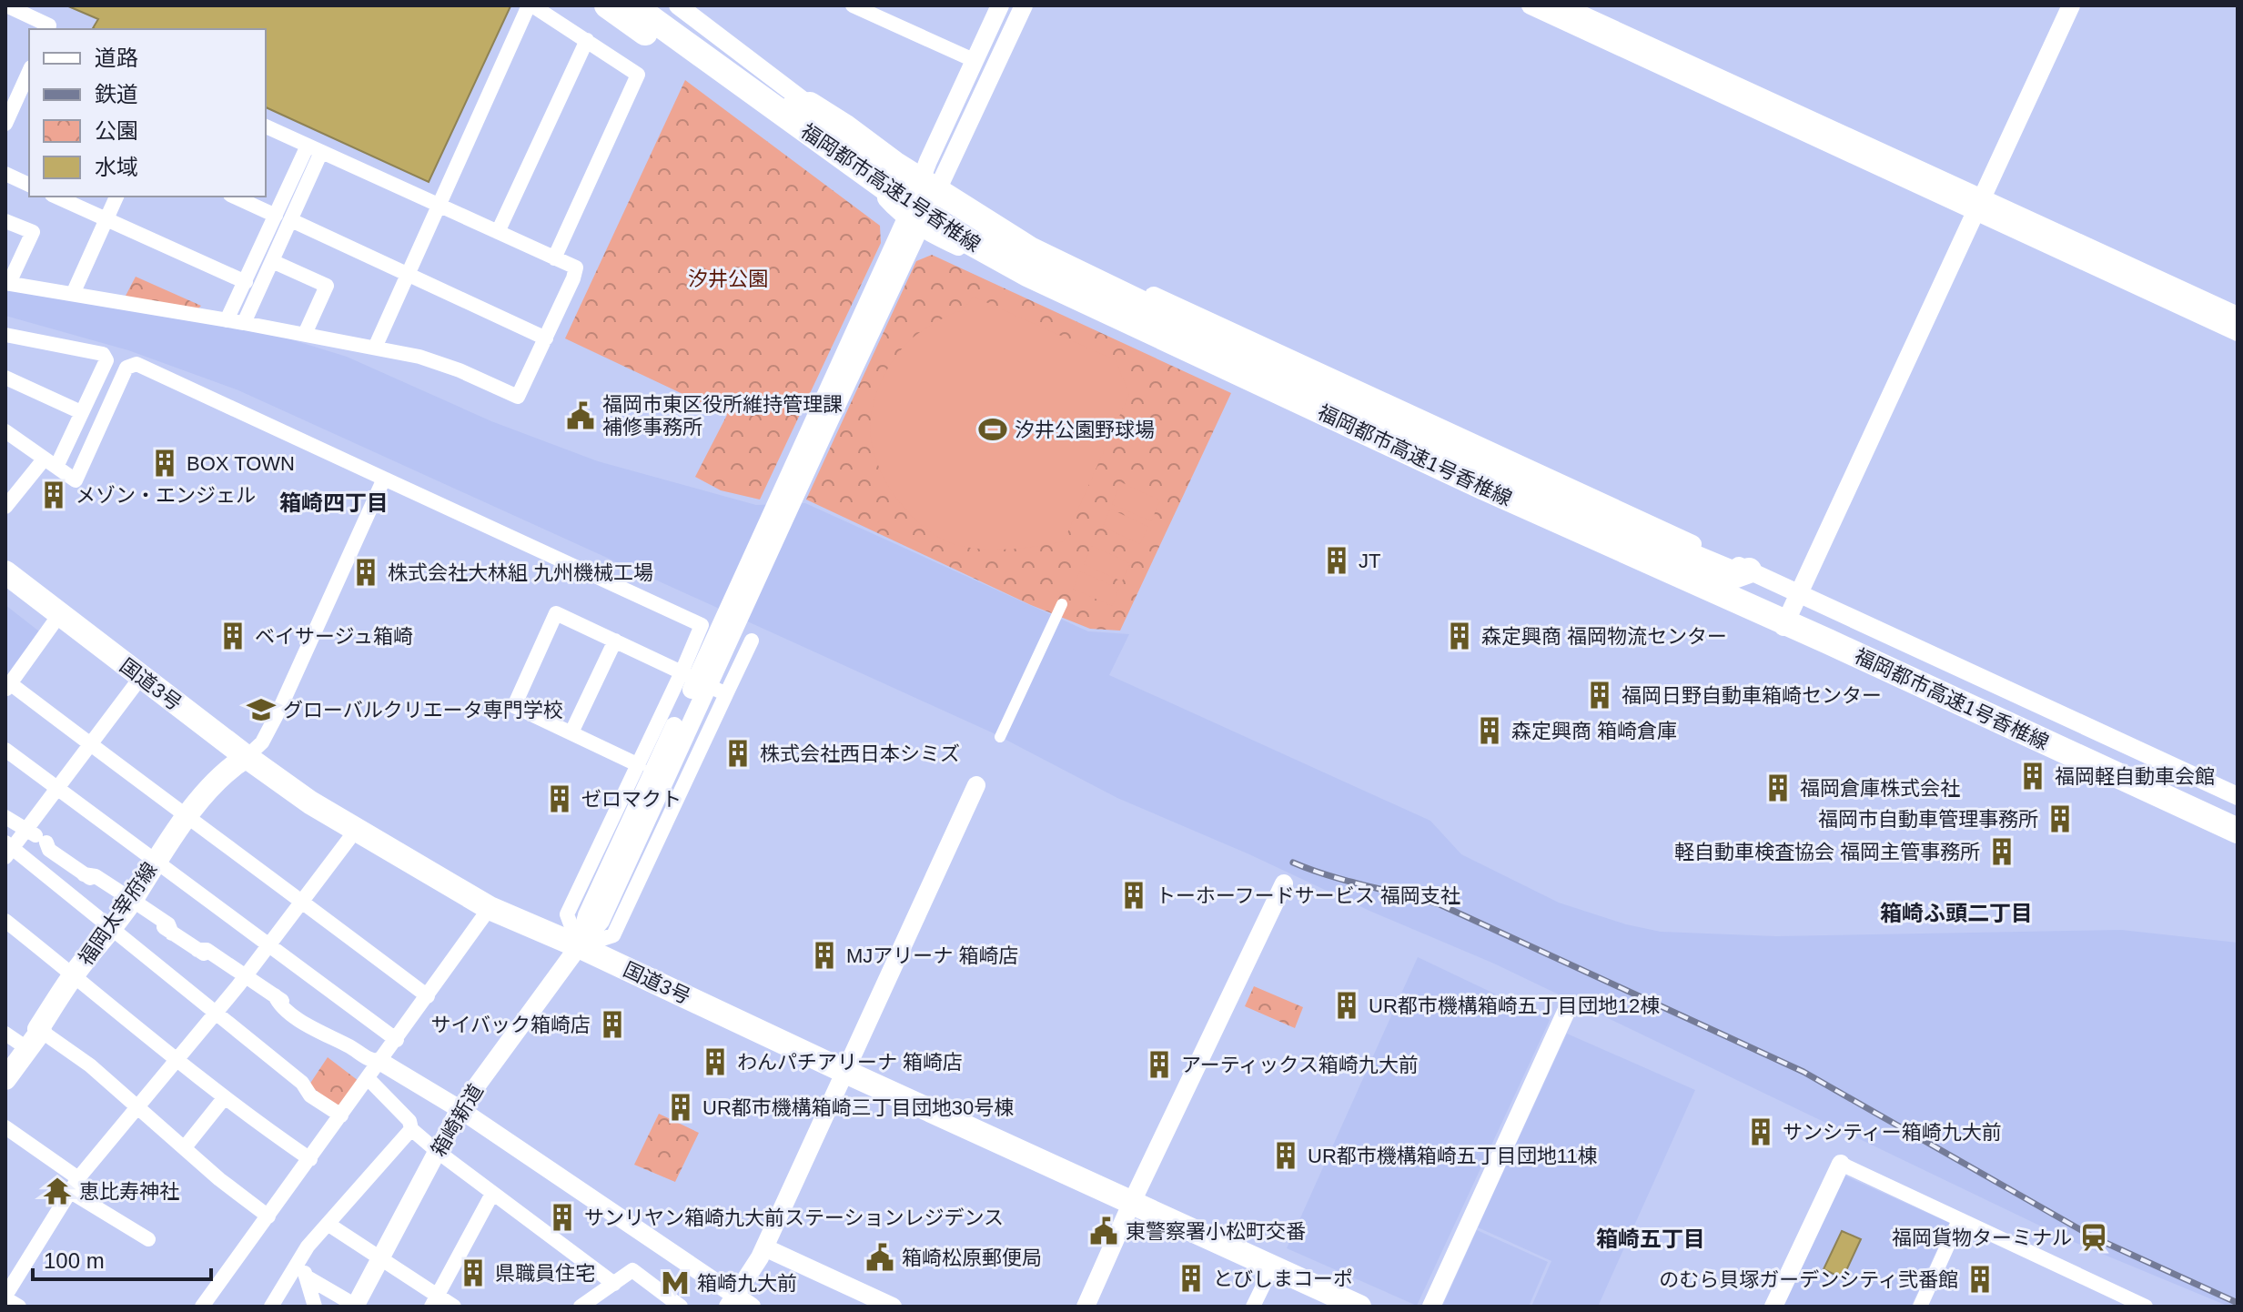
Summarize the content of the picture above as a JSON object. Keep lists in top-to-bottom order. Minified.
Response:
{"streets":{"highway":["福岡都市高速1号香椎線","国道3号"],"main road":["福岡太宰府線"],"street":["箱崎新道"]},"crossings":[["国道3号","福岡太宰府線"],["国道3号","箱崎新道"]],"districts":["箱崎四丁目","箱崎ふ頭二丁目","箱崎五丁目"],"parks":["汐井公園"],"places":{"public building":["福岡市東区役所維持管理課 補修事務所","東警察署小松町交番","箱崎松原郵便局"],"sports":["汐井公園野球場"],"building":["BOX TOWN","メゾン・エンジェル","JT","株式会社大林組 九州機械工場","ベイサージュ箱崎","森定興商 福岡物流センター","福岡日野自動車箱崎センター","森定興商 箱崎倉庫","株式会社西日本シミズ","福岡軽自動車会館","福岡倉庫株式会社","ゼロマクト","福岡市自動車管理事務所","軽自動車検査協会 福岡主管事務所","トーホーフードサービス 福岡支社","MJアリーナ 箱崎店","UR都市機構箱崎五丁目団地12棟","サイバック箱崎店","わんパチアリーナ 箱崎店","アーティックス箱崎九大前","UR都市機構箱崎三丁目団地30号棟","サンシティー箱崎九大前","UR都市機構箱崎五丁目団地11棟","サンリヤン箱崎九大前ステーションレジデンス","県職員住宅","とびしまコーポ","のむら貝塚ガーデンシティ弐番館"],"school or university":["グローバルクリエータ専門学校"],"temple":["恵比寿神社"],"station":["福岡貨物ターミナル"],"metro station":["箱崎九大前"]},"legend":["道路","鉄道","公園","水域"],"scale_bar":"100 m"}
